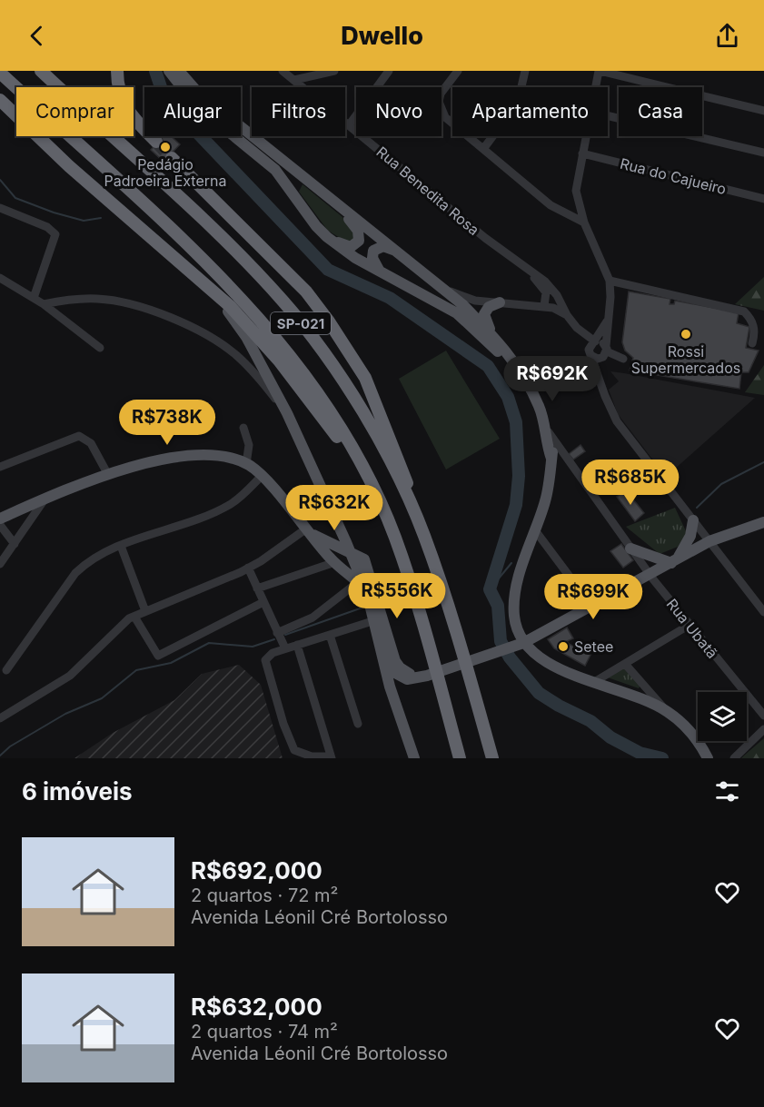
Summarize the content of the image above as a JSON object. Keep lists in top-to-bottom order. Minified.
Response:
{"streets":{"highway":["SP-021"],"street":["Rua do Cajueiro","Rua Benedita Rosa","Rua Ubatã"]},"places":["Pedágio Padroeira Externa","Rossi Supermercados","Setee"],"page":{"header":"Dwello","chip":["Comprar","Alugar","Filtros","Novo","Apartamento","Casa"],"price":["R$692K","R$738K","R$685K","R$632K","R$556K","R$699K"],"heading":"6 imóveis","list":[{"name":"R$692,000","note":"2 quartos · 72 m² · Avenida Léonil Cré Bortolosso"},{"name":"R$632,000","note":"2 quartos · 74 m² · Avenida Léonil Cré Bortolosso"}]}}
